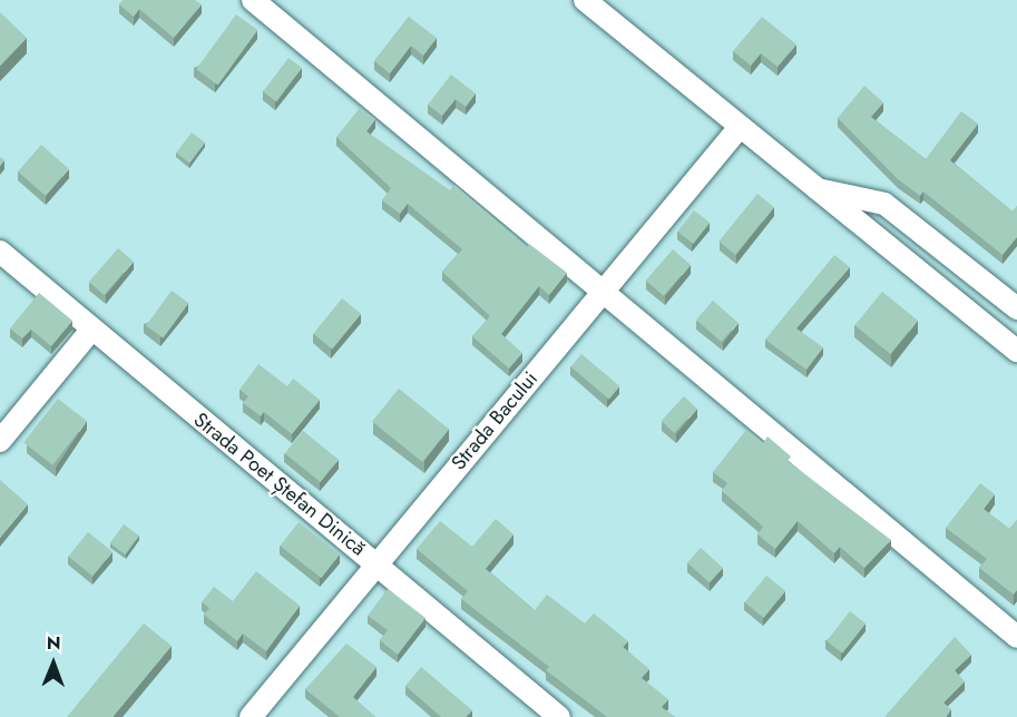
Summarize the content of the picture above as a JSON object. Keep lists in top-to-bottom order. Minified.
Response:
{"streets":{"street":["Strada Bacului","Strada Poet Ștefan Dinică"]},"crossings":[["Strada Bacului","Strada Poet Ștefan Dinică"]],"north":"top"}
